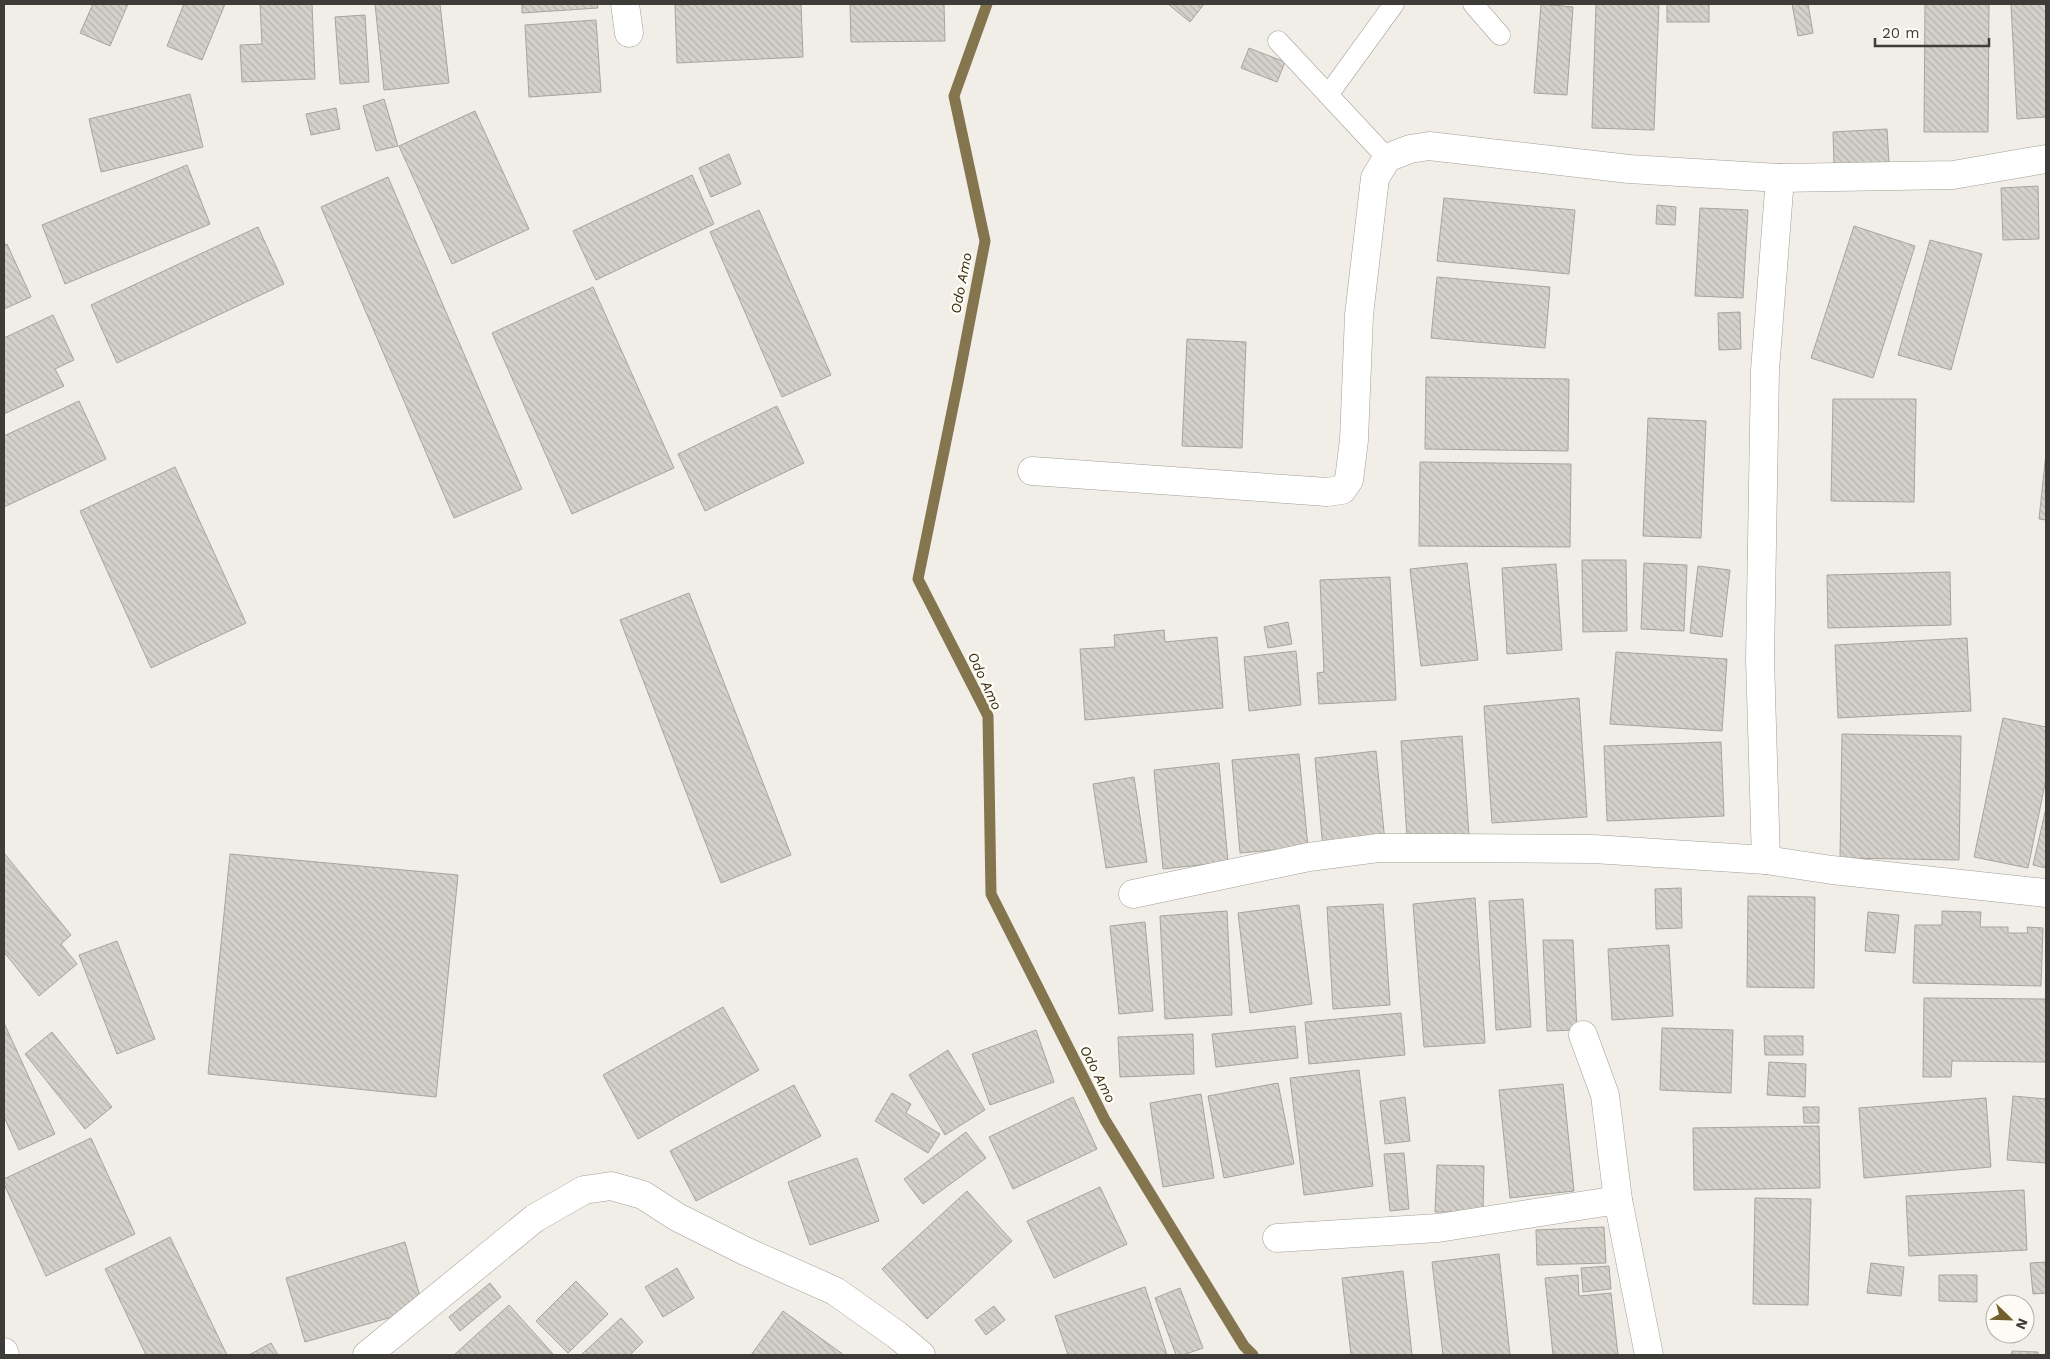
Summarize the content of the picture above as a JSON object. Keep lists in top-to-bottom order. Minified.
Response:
{"water":["Odo Amo"],"scale_bar":"20 m","north":"bottom right"}
